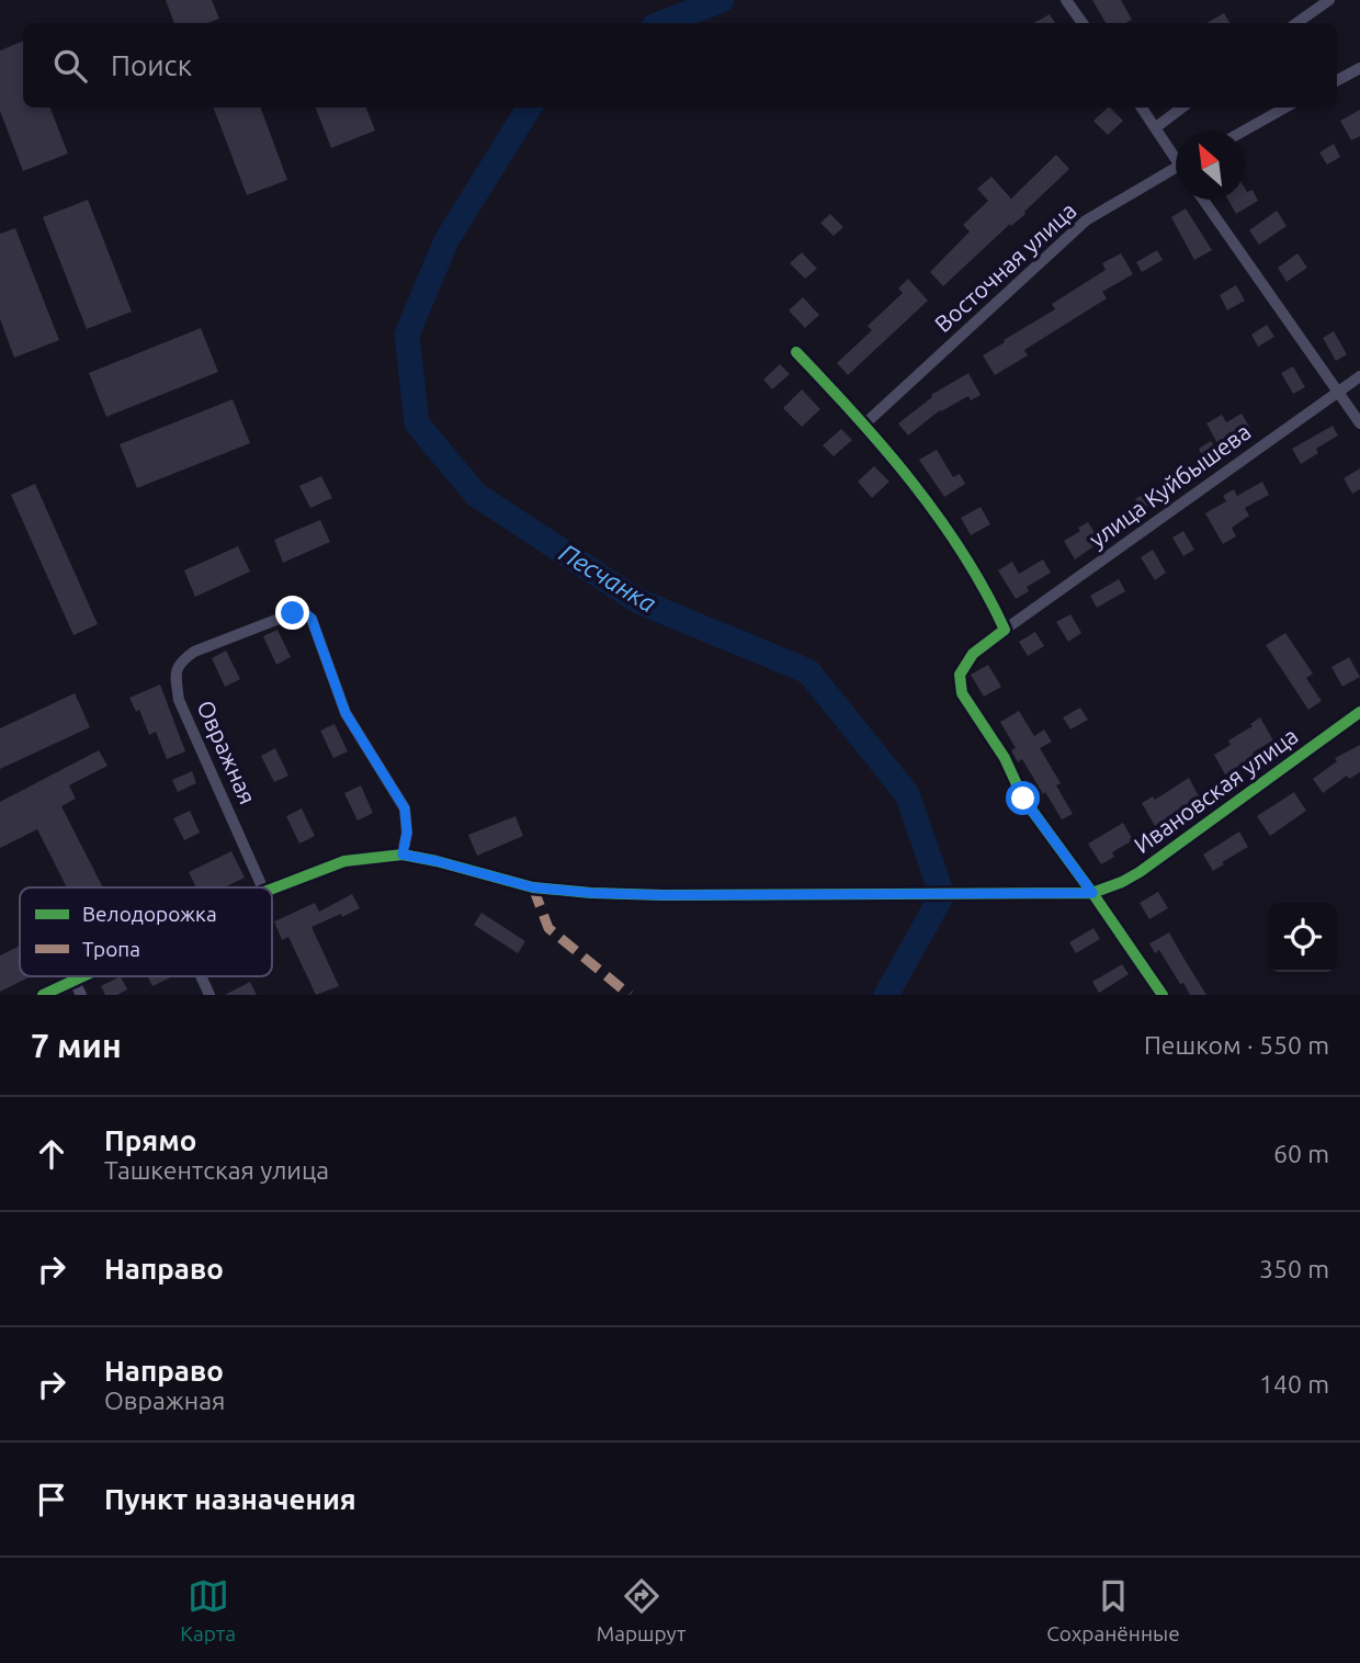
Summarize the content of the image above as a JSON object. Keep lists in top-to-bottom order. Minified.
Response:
{"streets":{"street":["Восточная улица","улица Куйбышева","Овражная","Ивановская улица"]},"crossings":[["улица Куйбышева","Ивановская улица"]],"water":["Песчанка"],"legend":["Велодорожка","Тропа"],"north":"top left","page":{"search":"Поиск","heading":["7 мин","Пешком · 550 m"],"list":[["Прямо","Ташкентская улица","60 m"],["Направо","350 m"],["Направо","Овражная","140 m"],"Пункт назначения"],"nav":["Карта","Маршрут","Сохранённые"]}}
